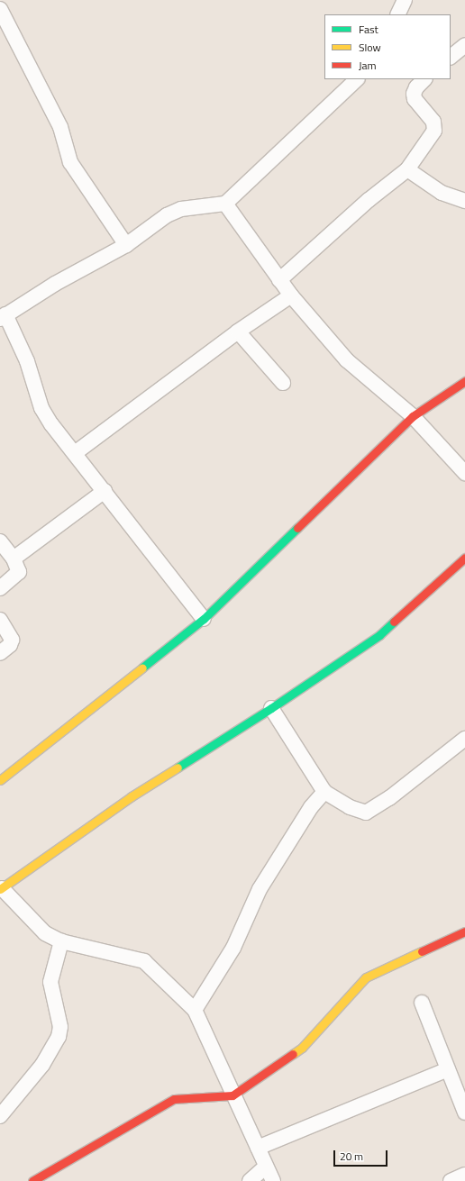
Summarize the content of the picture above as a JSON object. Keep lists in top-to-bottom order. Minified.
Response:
{"legend":["Fast","Slow","Jam"],"scale_bar":"20 m"}
